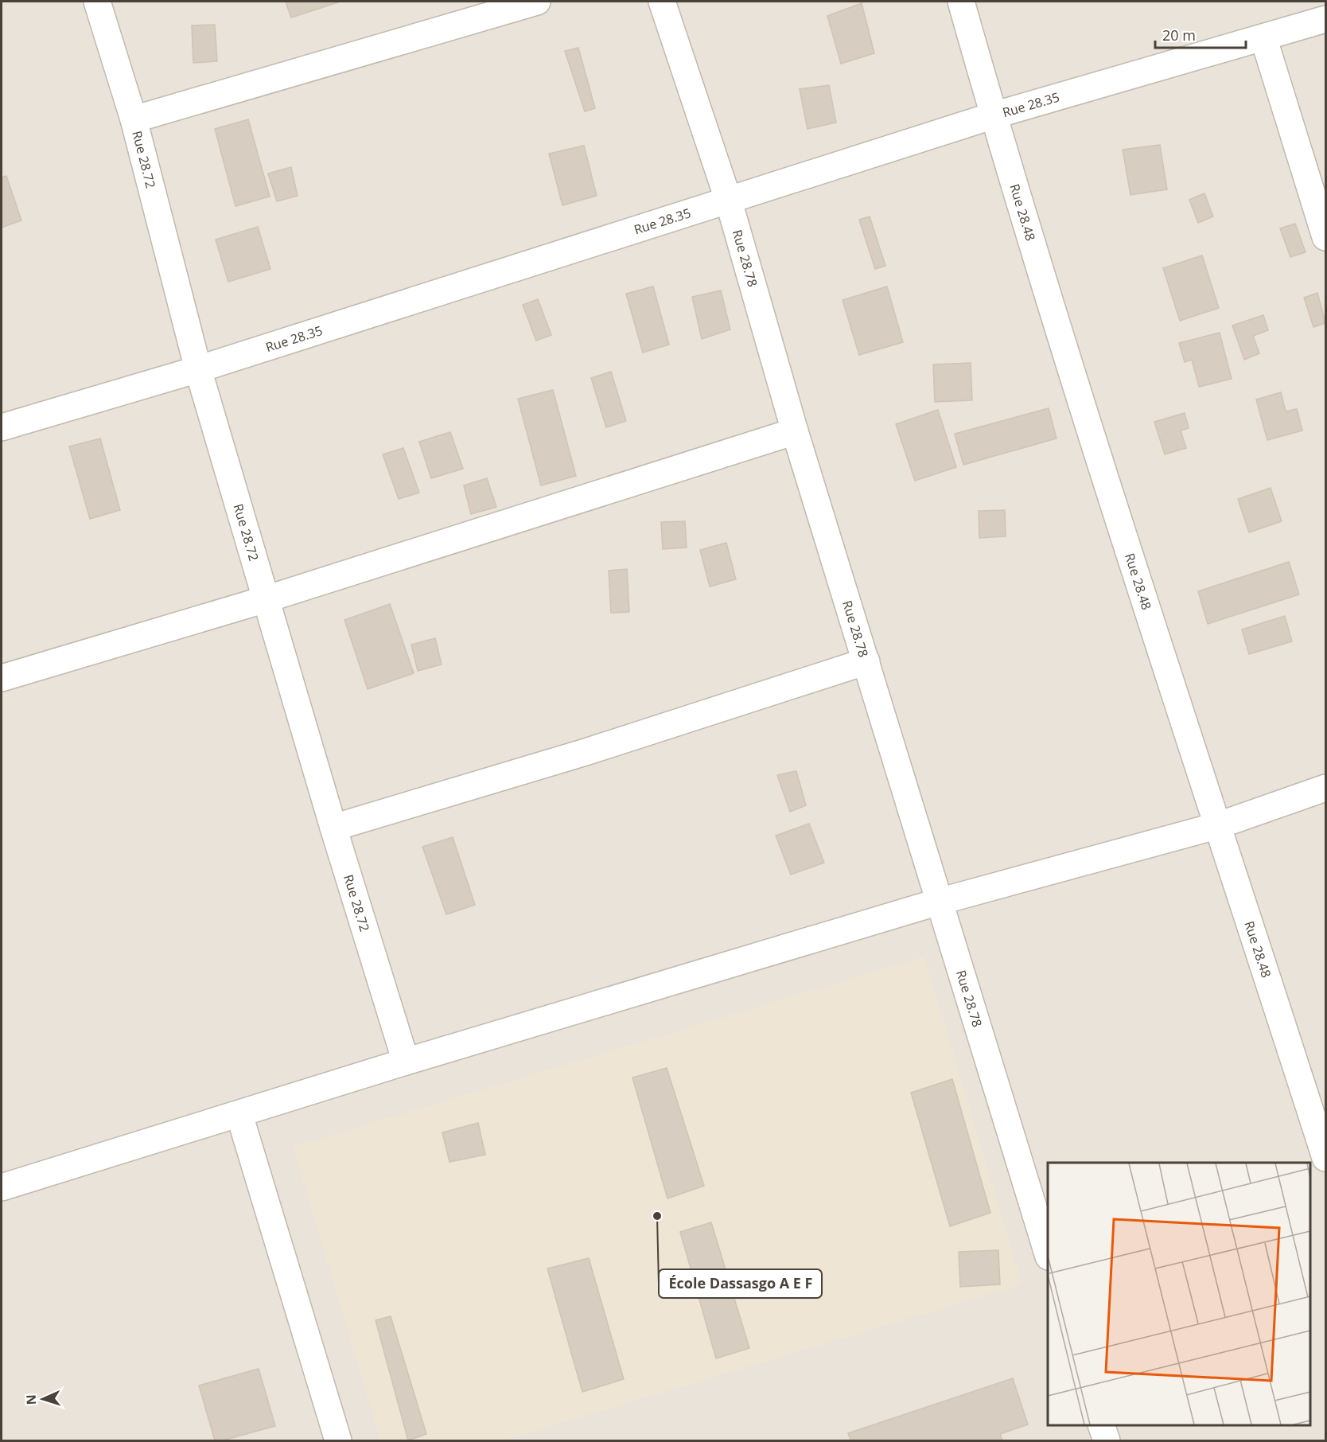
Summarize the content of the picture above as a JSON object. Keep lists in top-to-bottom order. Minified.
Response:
{"streets":{"street":["Rue 28.35","Rue 28.72","Rue 28.48","Rue 28.78"]},"crossings":[["Rue 28.35","Rue 28.72"],["Rue 28.35","Rue 28.48"],["Rue 28.35","Rue 28.78"]],"places":["École Dassasgo A E F"],"scale_bar":"20 m","north":"left"}
